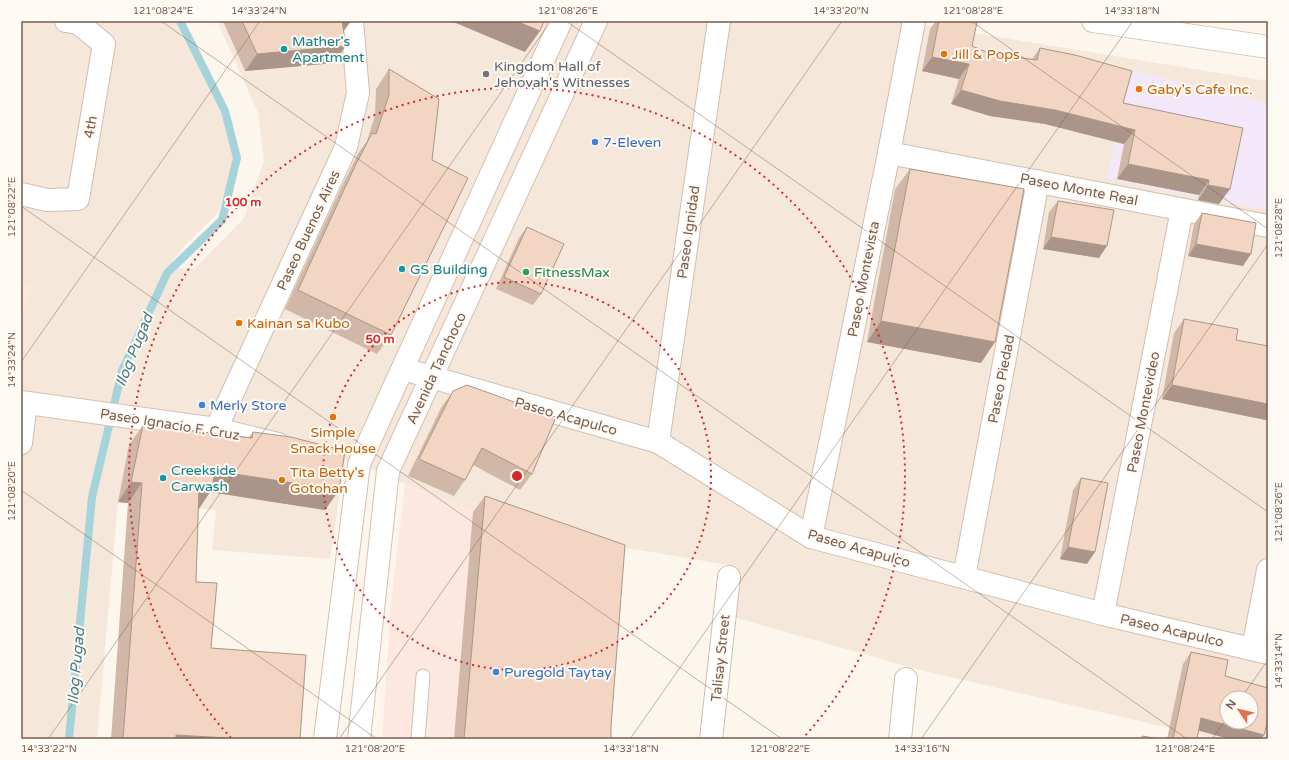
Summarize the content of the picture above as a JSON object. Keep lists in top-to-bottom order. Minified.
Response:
{"streets":{"street":["4th","Paseo Monte Real","Paseo Buenos Aires","Paseo Ignidad","Paseo Montevista","Avenida Tanchoco","Paseo Piedad","Paseo Montevideo","Paseo Acapulco","Paseo Ignacio F. Cruz","Talisay Street"]},"crossings":[["Paseo Monte Real","Paseo Montevista"],["Paseo Monte Real","Paseo Piedad"],["Paseo Monte Real","Paseo Montevideo"],["Paseo Buenos Aires","Paseo Ignacio F. Cruz"],["Paseo Ignidad","Paseo Acapulco"],["Paseo Montevista","Paseo Acapulco"],["Avenida Tanchoco","Paseo Acapulco"],["Paseo Piedad","Paseo Acapulco"],["Paseo Montevideo","Paseo Acapulco"]],"water":["Ilog Pugad"],"places":["Mather's Apartment","Jill & Pops","Kingdom Hall of Jehovah's Witnesses","Gaby's Cafe Inc.","7-Eleven","GS Building","FitnessMax","Kainan sa Kubo","Merly Store","Simple Snack House","Creekside Carwash","Tita Betty's Gotohan","Puregold Taytay"],"north":"top left","coordinates":["121°08'24\"E","14°33'24\"N","121°08'26\"E","14°33'20\"N","121°08'28\"E","14°33'18\"N","121°08'22\"E","121°08'20\"E","14°33'14\"N","14°33'22\"N","14°33'16\"N"],"rings":["100 m","50 m"]}
